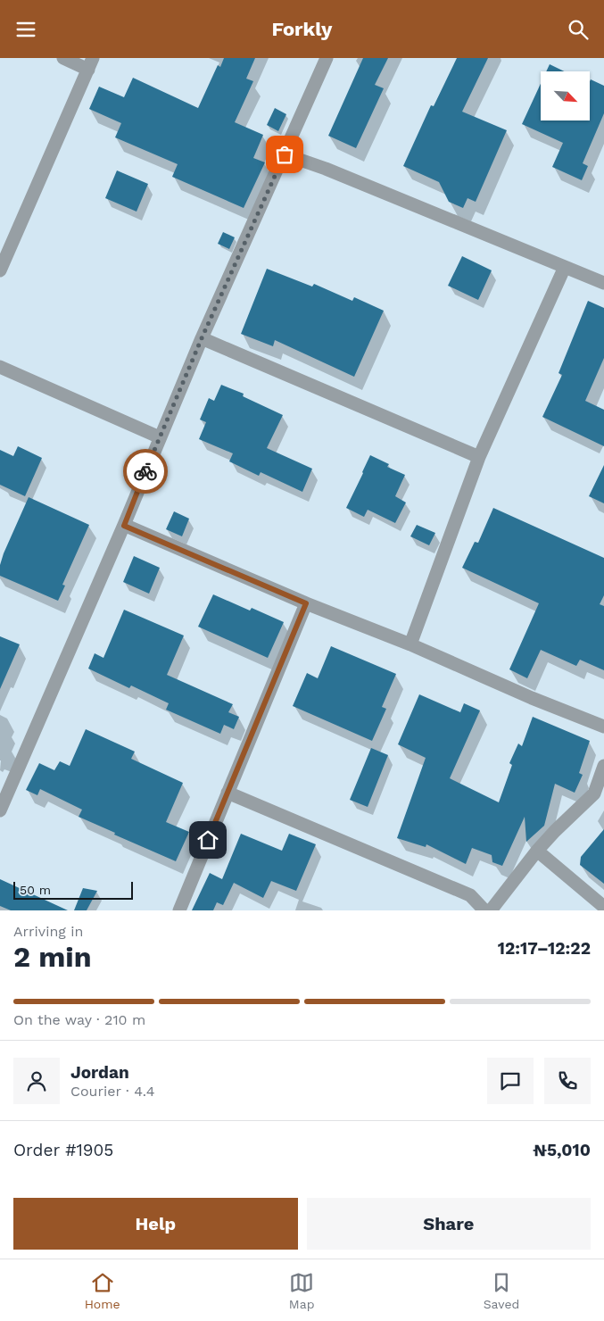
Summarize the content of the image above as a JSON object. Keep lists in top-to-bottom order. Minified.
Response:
{"scale_bar":"50 m","north":"bottom right","page":{"header":"Forkly","scale":"50 m","heading":["2 min","Arriving in","12:17–12:22"],"panel":["Jordan","Courier · 4.4","Order #1905","₦5,010"],"bar":"On the way · 210 m","buttons":["Help","Share"],"tabs":["Home","Map","Saved"]}}
